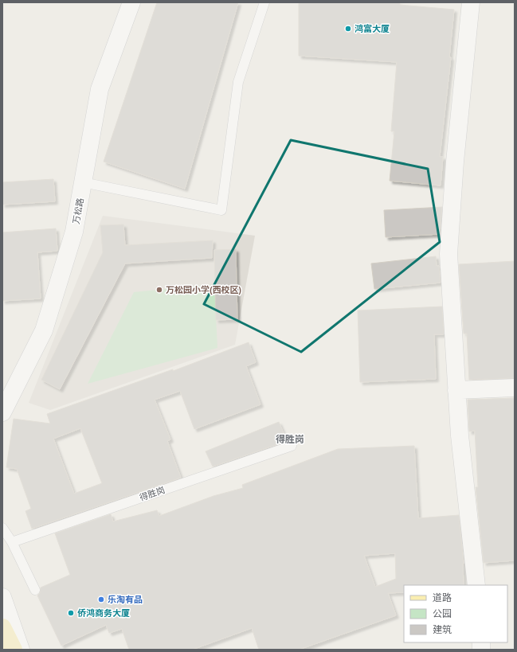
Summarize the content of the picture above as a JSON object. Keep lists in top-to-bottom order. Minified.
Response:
{"streets":{"street":["万松路"],"lane":["得胜岗"]},"districts":["得胜岗"],"places":["鸿富大厦","万松园小学(西校区)","乐淘有品","侨鸿商务大厦"],"legend":["道路","公园","建筑"]}
